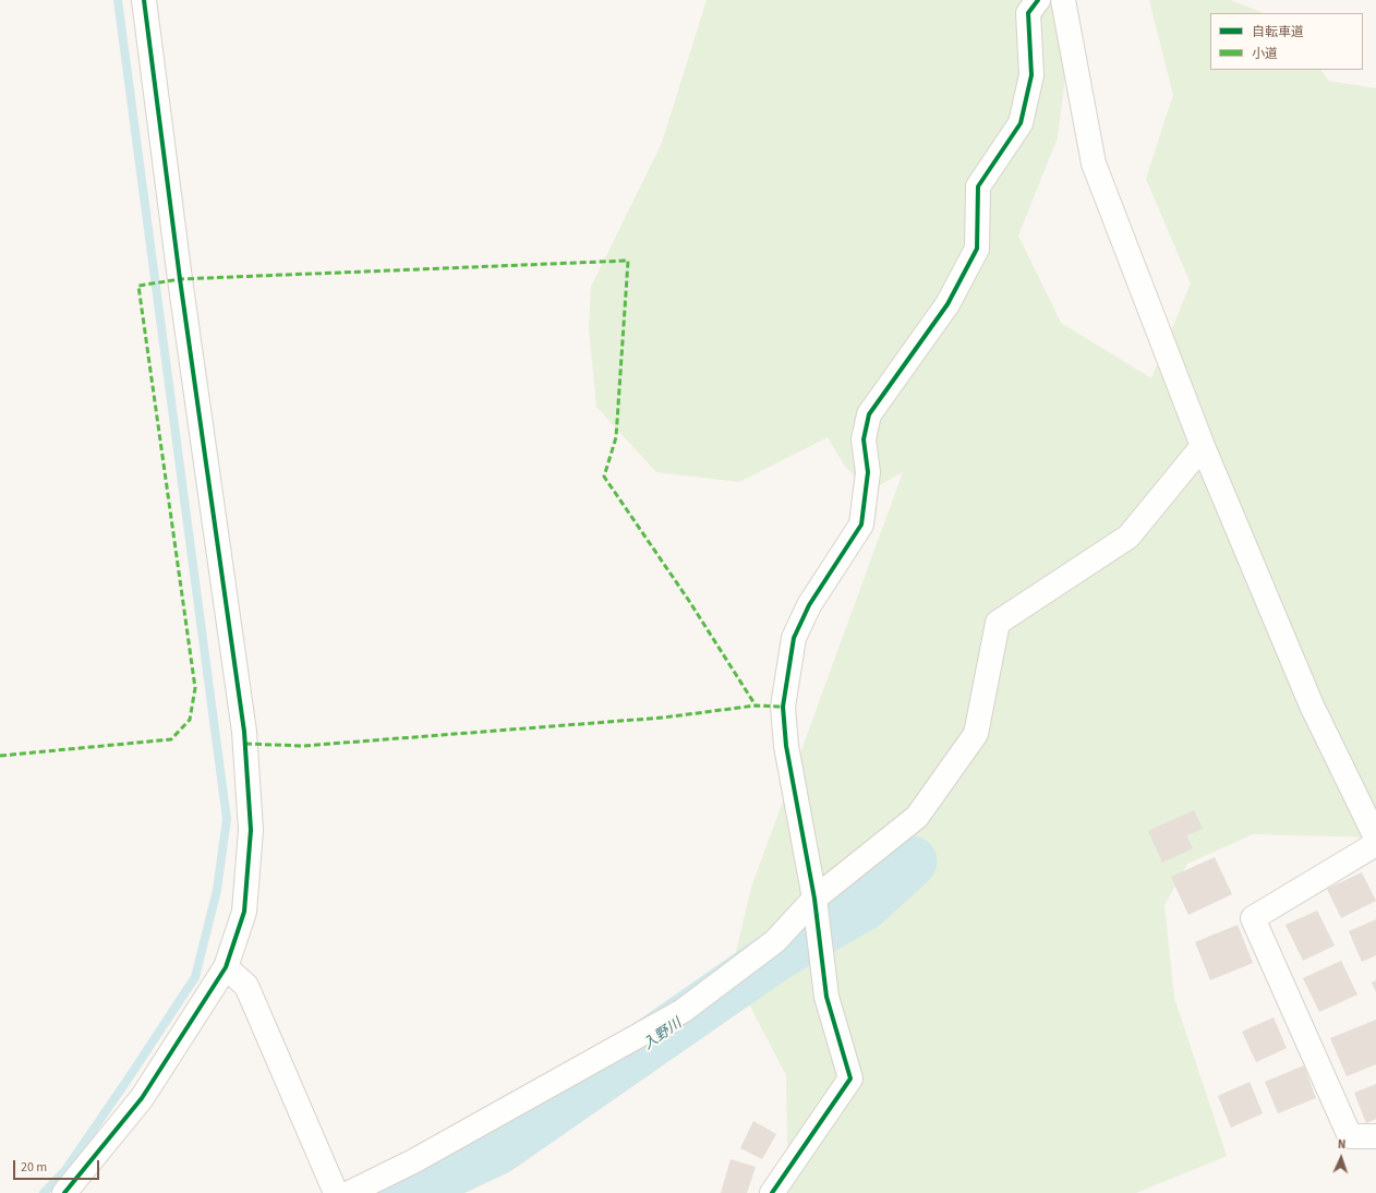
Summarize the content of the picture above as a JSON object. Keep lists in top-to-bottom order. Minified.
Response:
{"water":["入野川"],"legend":["自転車道","小道"],"scale_bar":"20 m","north":"top"}
